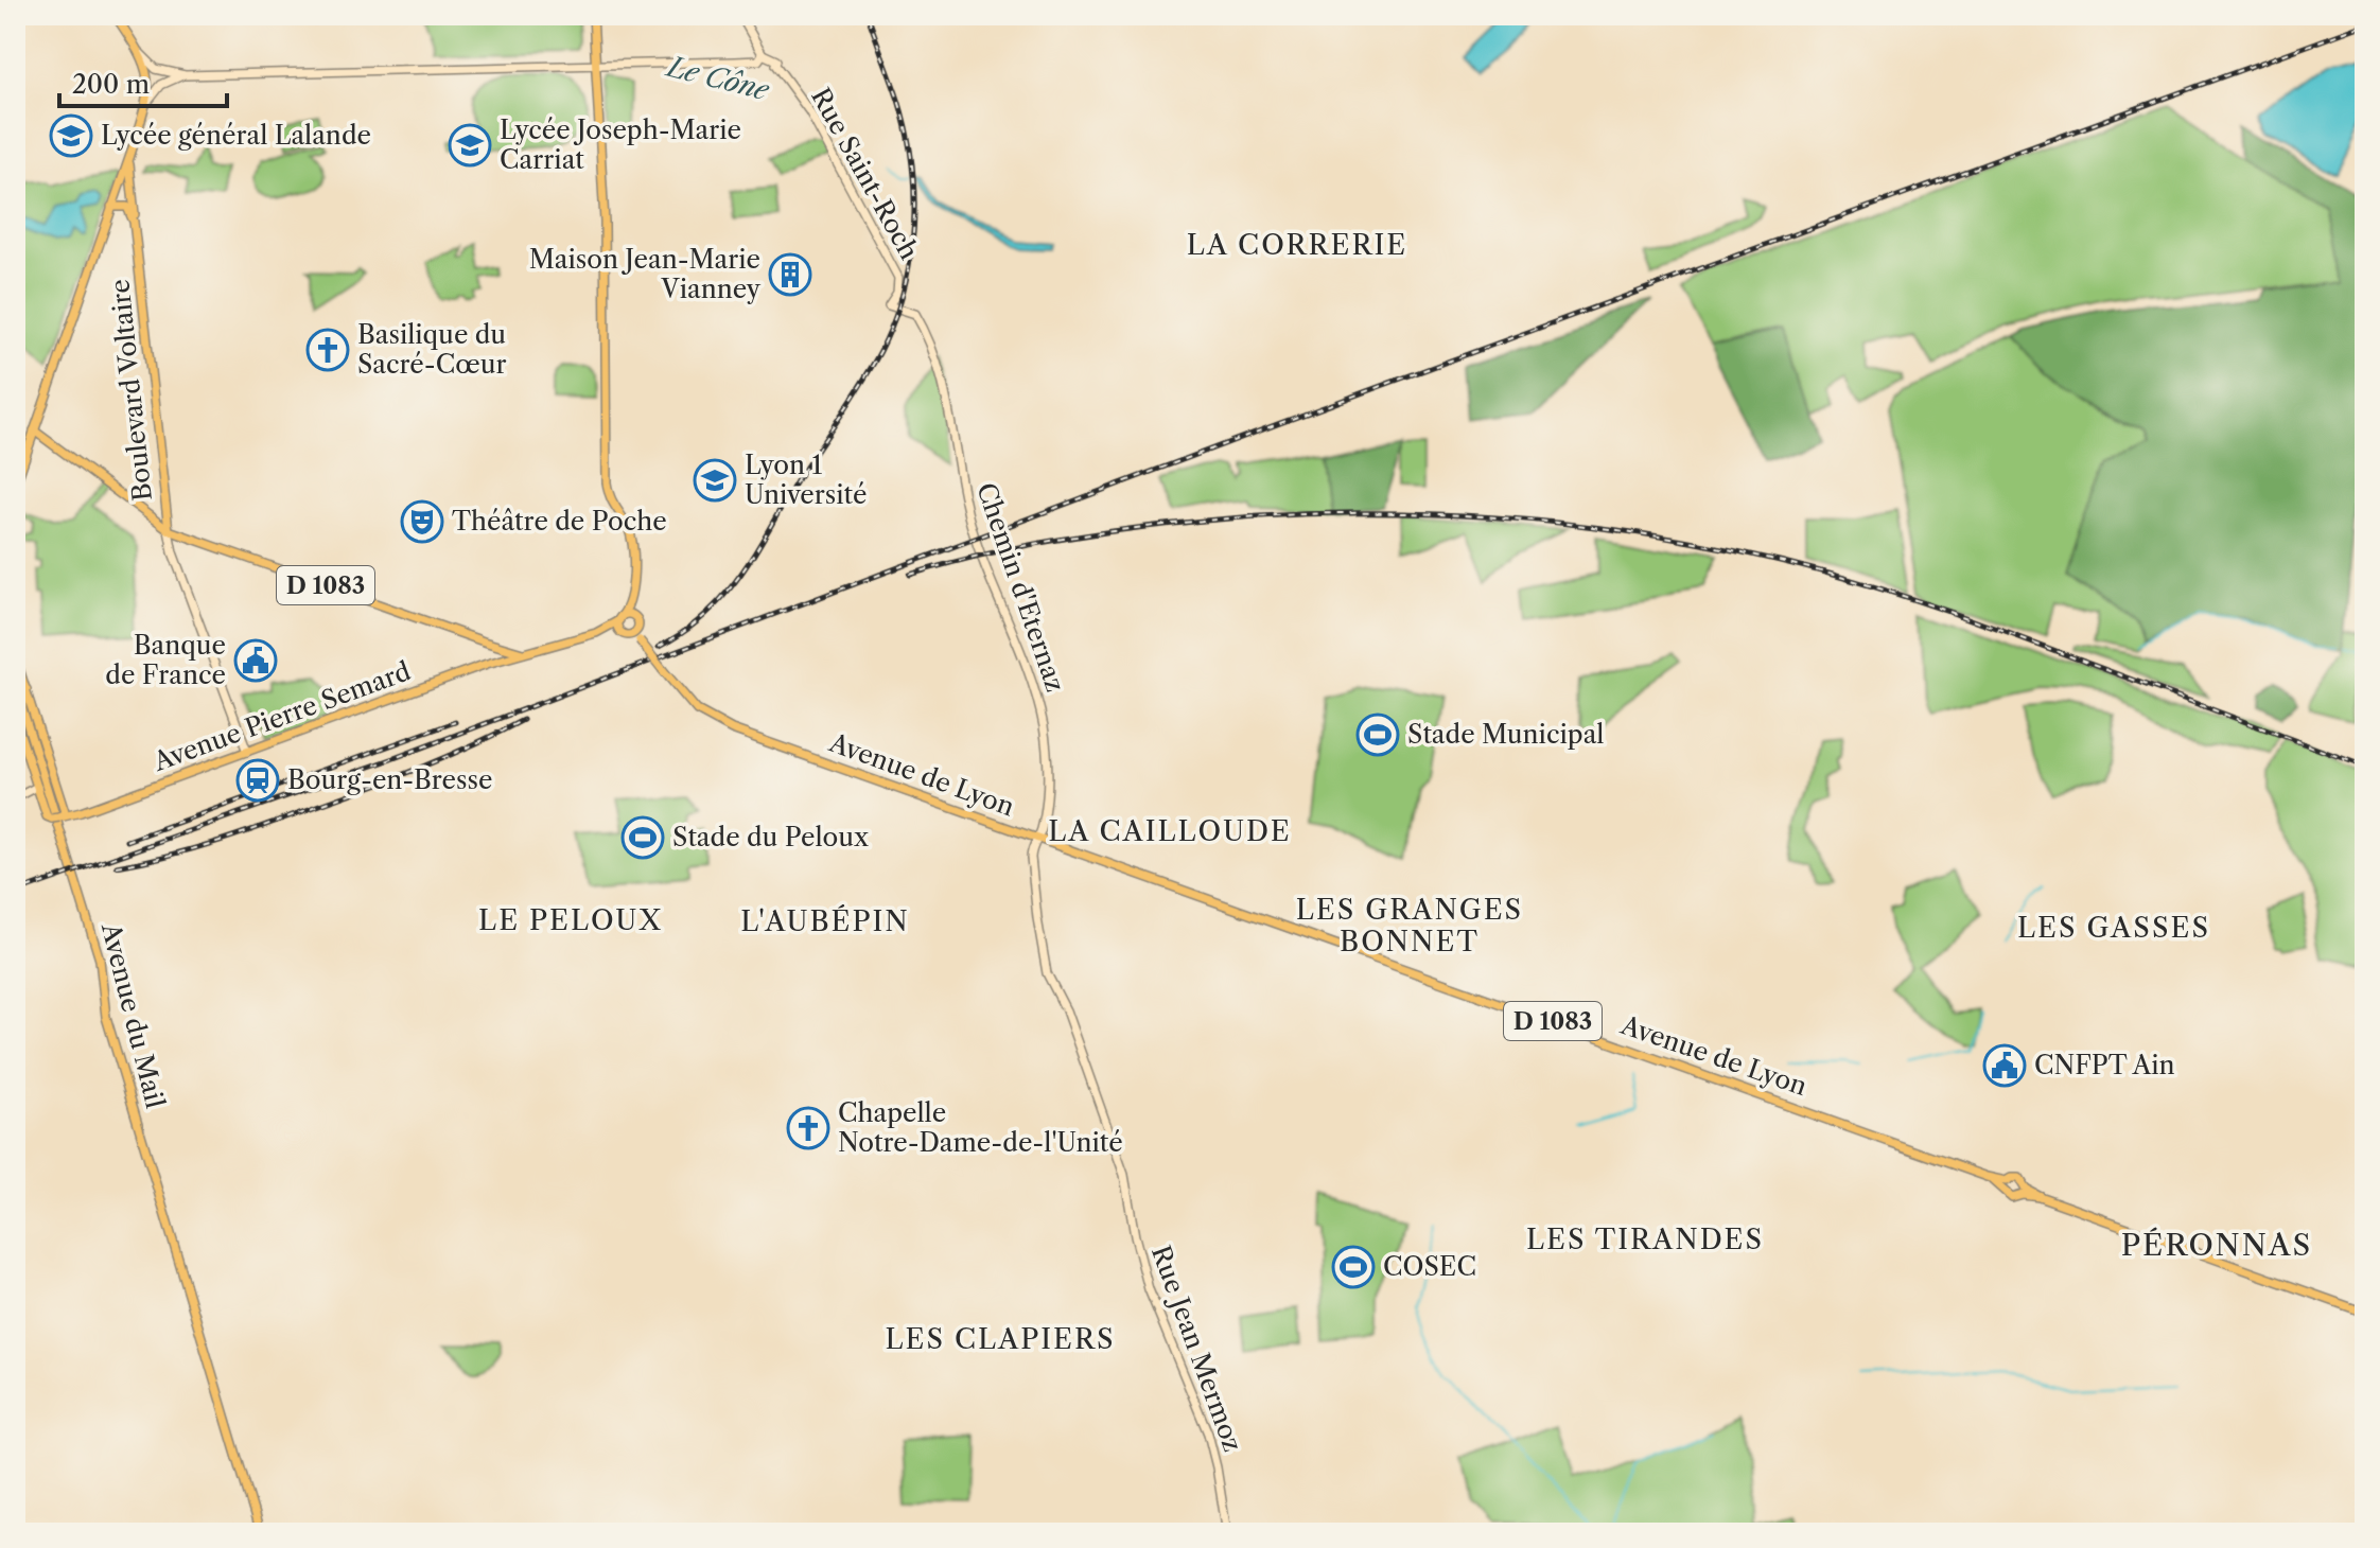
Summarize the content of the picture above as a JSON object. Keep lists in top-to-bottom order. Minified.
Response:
{"streets":{"main road":["Boulevard Voltaire","D 1083","Avenue Pierre Semard","Avenue de Lyon","Avenue du Mail"],"street":["Rue Saint-Roch","Chemin d'Eternaz","Rue Jean Mermoz"]},"crossings":[["Rue Saint-Roch","Chemin d'Eternaz"],["Boulevard Voltaire","D 1083"],["D 1083","Avenue Pierre Semard"],["Chemin d'Eternaz","Avenue de Lyon"],["Chemin d'Eternaz","Rue Jean Mermoz"],["Avenue de Lyon","Rue Jean Mermoz"]],"districts":["LA CORRERIE","LA CAILLOUDE","LES GRANGES BONNET","LE PELOUX","L'AUBÉPIN","LES GASSES","LES TIRANDES","PÉRONNAS","LES CLAPIERS"],"water":["Le Cône"],"places":{"school or university":["Lycée général Lalande","Lycée Joseph-Marie Carriat","Lyon 1 Université"],"building":["Maison Jean-Marie Vianney"],"church":["Basilique du Sacré-Cœur","Chapelle Notre-Dame-de-l'Unité"],"theatre":["Théâtre de Poche"],"public building":["Banque de France","CNFPT Ain"],"sports":["Stade Municipal","Stade du Peloux","COSEC"],"station":["Bourg-en-Bresse"]},"scale_bar":"200 m"}
